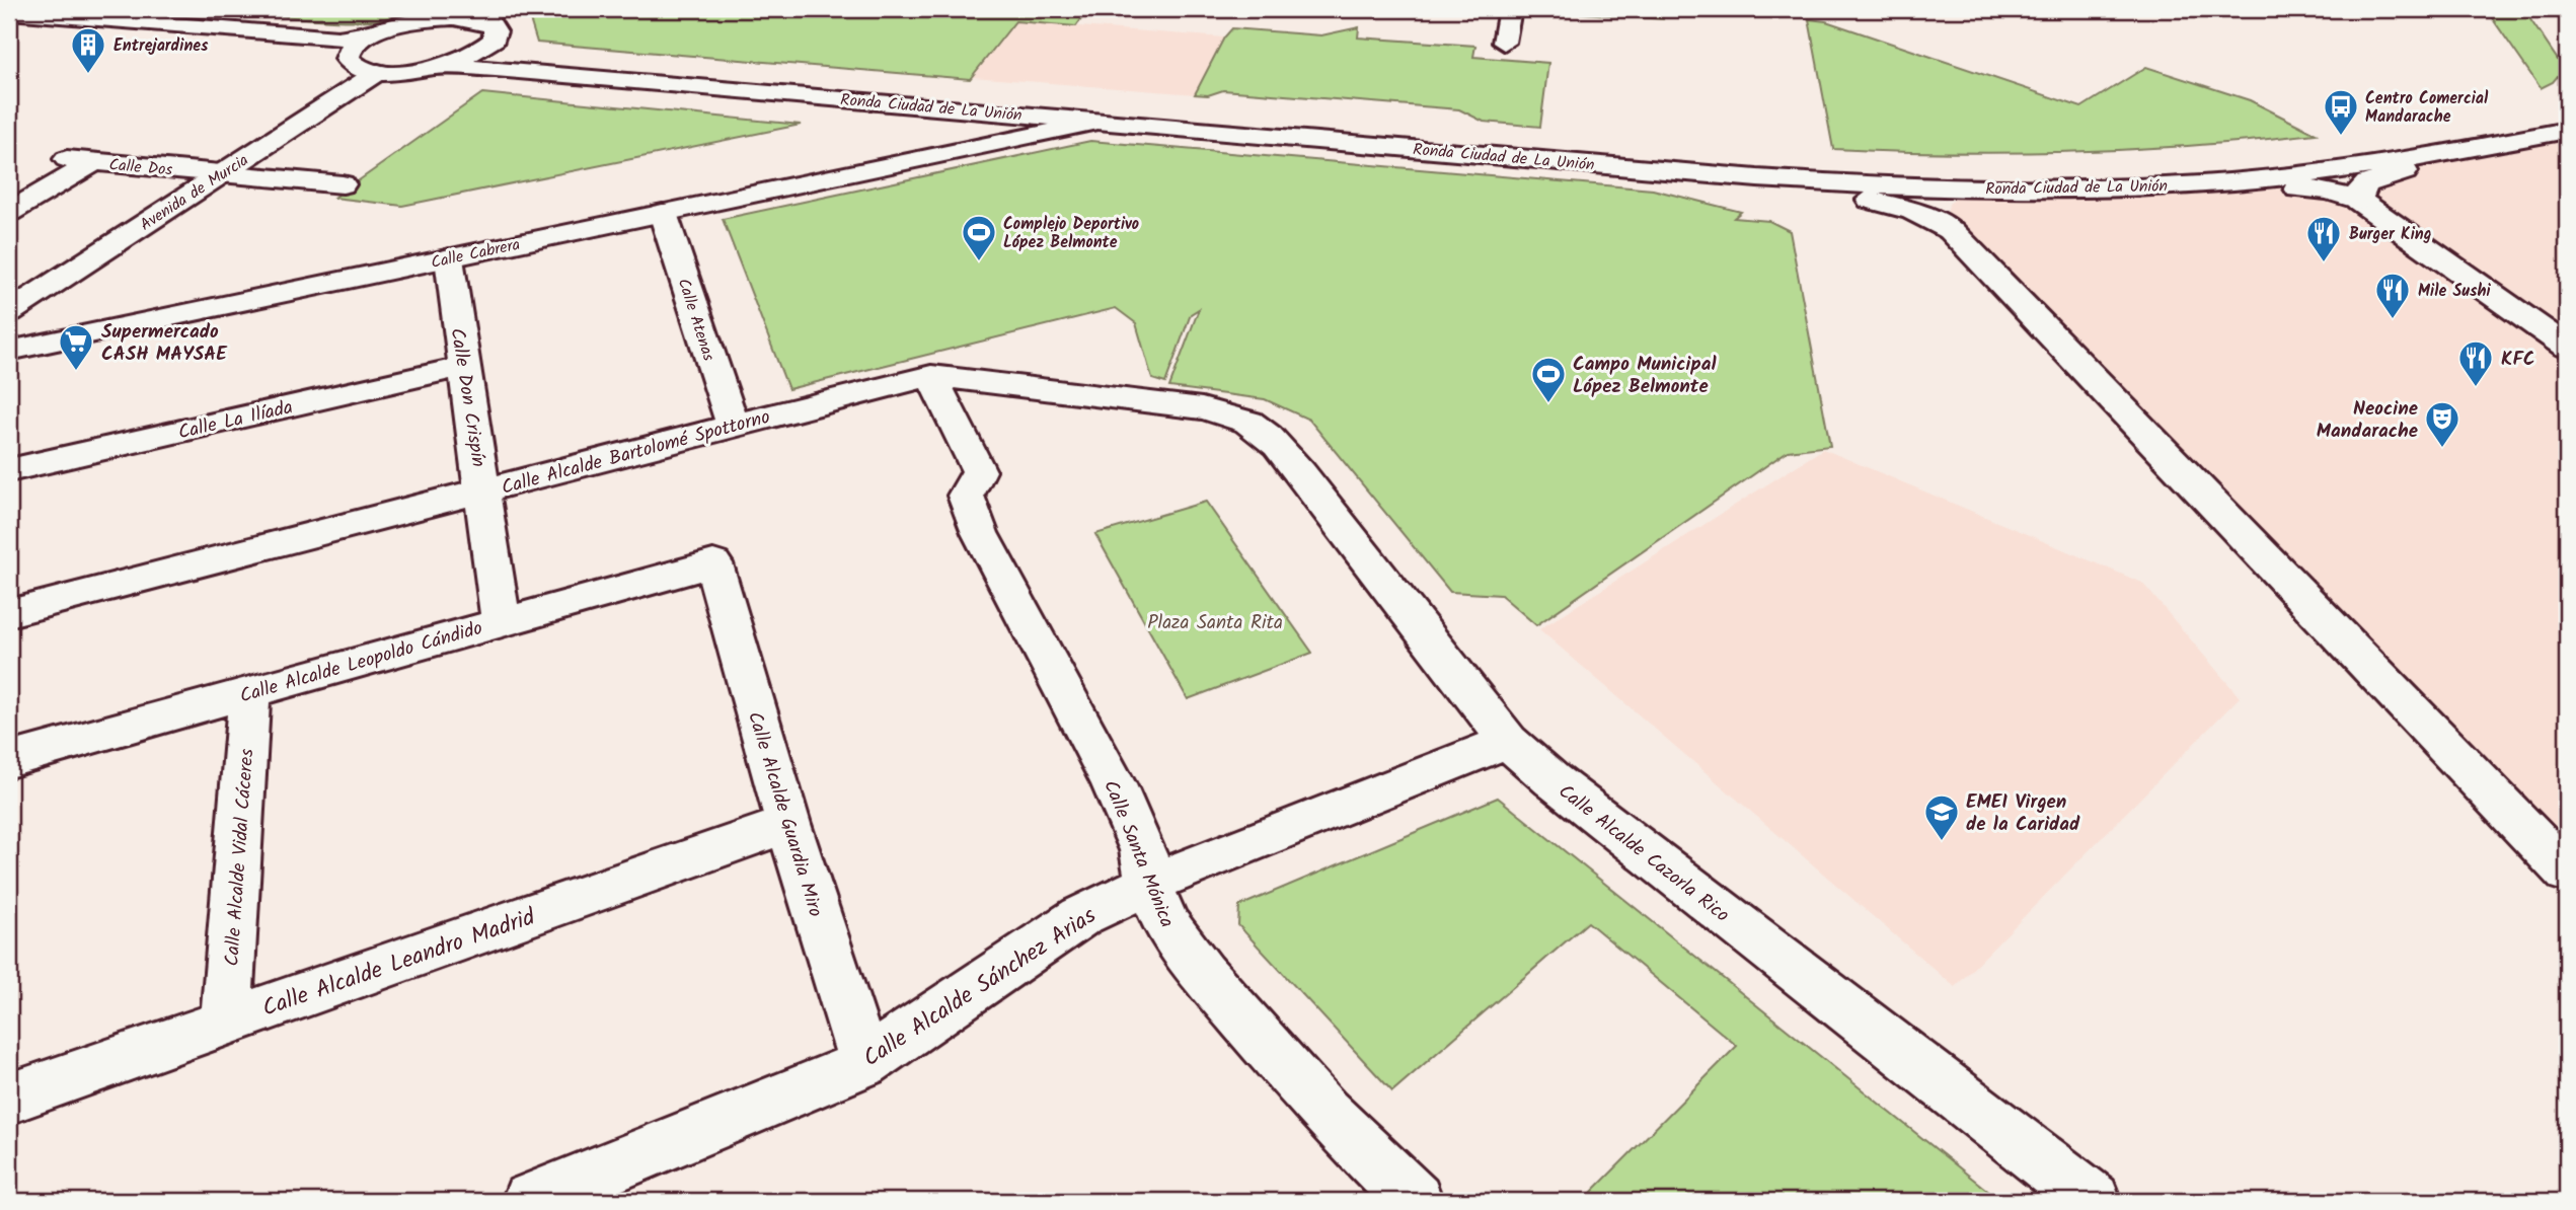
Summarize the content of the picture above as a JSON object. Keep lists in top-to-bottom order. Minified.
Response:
{"streets":{"street":["Ronda Ciudad de La Unión","Calle Dos","Avenida de Murcia","Calle Cabrera","Calle Atenas","Calle Don Crispín","Calle La Ilíada","Calle Alcalde Bartolomé Spottorno","Calle Alcalde Leopoldo Cándido","Calle Alcalde Guardia Miro","Calle Alcalde Cazorla Rico","Calle Santa Mónica","Calle Alcalde Vidal Cáceres","Calle Alcalde Leandro Madrid","Calle Alcalde Sánchez Arias"]},"crossings":[["Ronda Ciudad de La Unión","Calle Cabrera"],["Calle Dos","Avenida de Murcia"],["Calle Cabrera","Calle Atenas"],["Calle Cabrera","Calle Don Crispín"],["Calle Atenas","Calle Alcalde Bartolomé Spottorno"],["Calle Don Crispín","Calle La Ilíada"],["Calle Don Crispín","Calle Alcalde Bartolomé Spottorno"],["Calle Don Crispín","Calle Alcalde Leopoldo Cándido"],["Calle Alcalde Bartolomé Spottorno","Calle Alcalde Cazorla Rico"],["Calle Alcalde Bartolomé Spottorno","Calle Santa Mónica"],["Calle Alcalde Leopoldo Cándido","Calle Alcalde Guardia Miro"],["Calle Alcalde Leopoldo Cándido","Calle Alcalde Vidal Cáceres"],["Calle Alcalde Guardia Miro","Calle Alcalde Leandro Madrid"],["Calle Alcalde Guardia Miro","Calle Alcalde Sánchez Arias"],["Calle Alcalde Cazorla Rico","Calle Alcalde Sánchez Arias"],["Calle Santa Mónica","Calle Alcalde Sánchez Arias"],["Calle Alcalde Vidal Cáceres","Calle Alcalde Leandro Madrid"]],"parks":["Plaza Santa Rita"],"places":{"building":["Entrejardines"],"bus stop":["Centro Comercial Mandarache"],"sports":["Complejo Deportivo López Belmonte","Campo Municipal López Belmonte"],"restaurant":["Burger King","Mile Sushi","KFC"],"supermarket":["Supermercado CASH MAYSAE"],"theatre":["Neocine Mandarache"],"school or university":["EMEI Virgen de la Caridad"]}}
